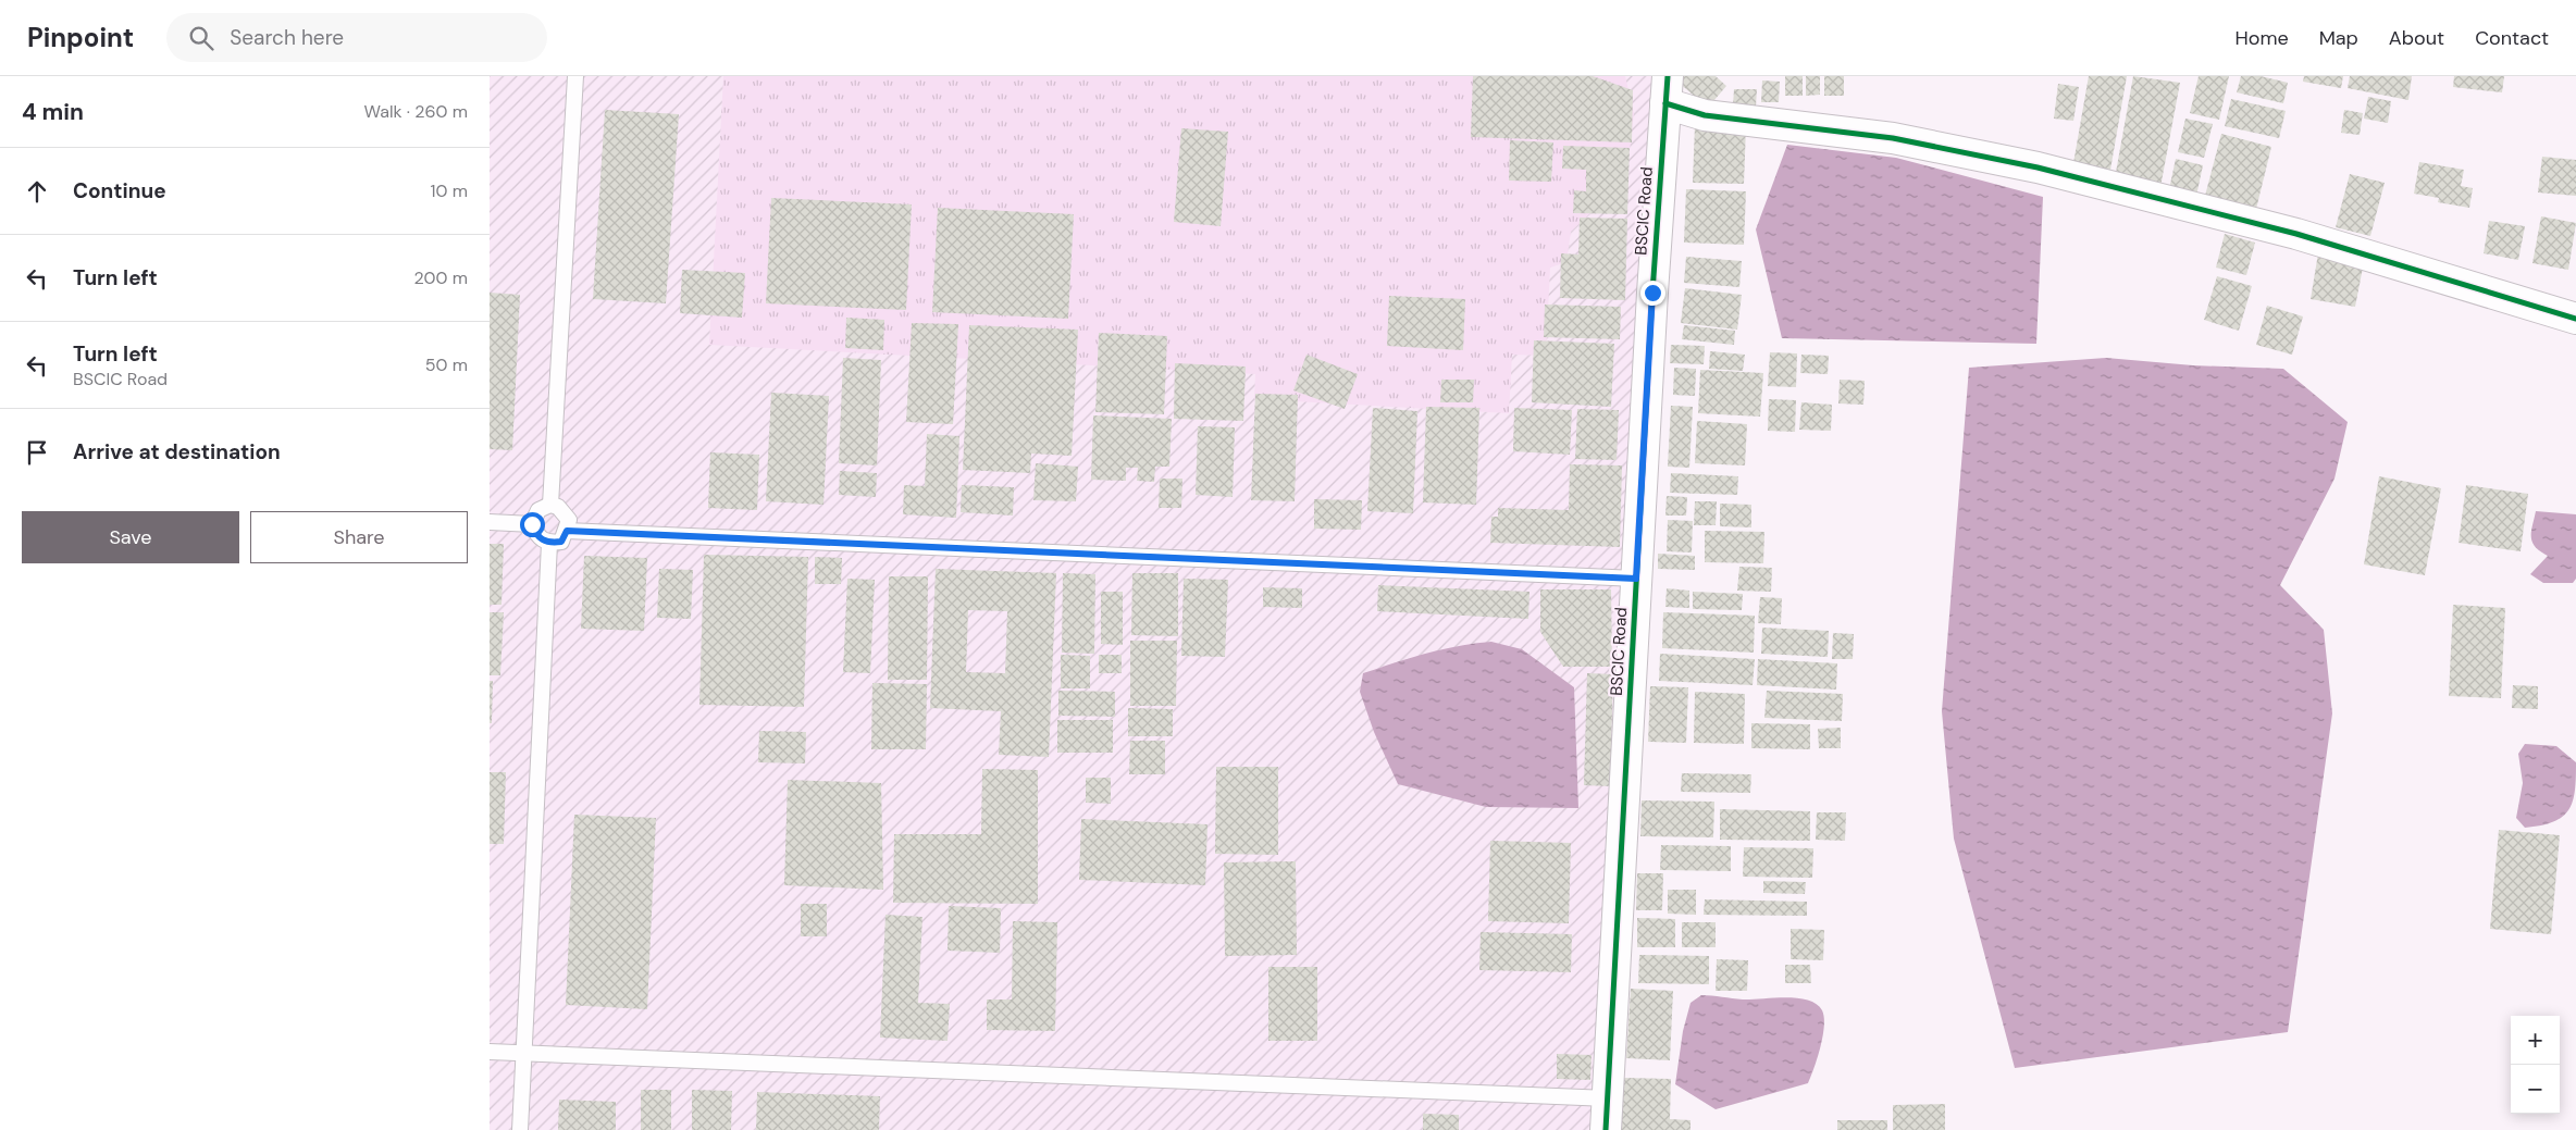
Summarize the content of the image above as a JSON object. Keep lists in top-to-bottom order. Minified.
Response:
{"streets":{"street":["BSCIC Road"]},"page":{"header":"Pinpoint","search":"Search here","nav":["Home","Map","About","Contact"],"heading":["4 min","Walk · 260 m"],"list":[["Continue","10 m"],["Turn left","200 m"],["Turn left","BSCIC Road","50 m"],"Arrive at destination"],"buttons":["Save","Share"],"map_buttons":["+","−"]}}
